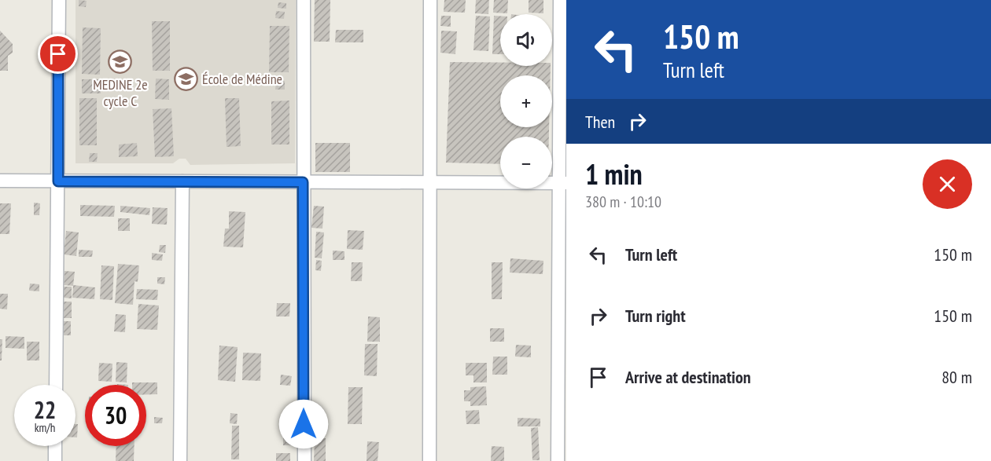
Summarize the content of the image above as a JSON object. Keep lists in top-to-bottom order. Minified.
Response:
{"places":{"school or university":["MEDINE 2e cycle C","École de Médine"]},"page":{"turn":["150 m","Turn left"],"map_buttons":["+","−"],"then":"Then","heading":["1 min","380 m · 10:10"],"list":[{"name":"Turn left","value":"150 m"},{"name":"Turn right","value":"150 m"},{"name":"Arrive at destination","value":"80 m"}],"speed":"22 km/h","limit":"30"}}
